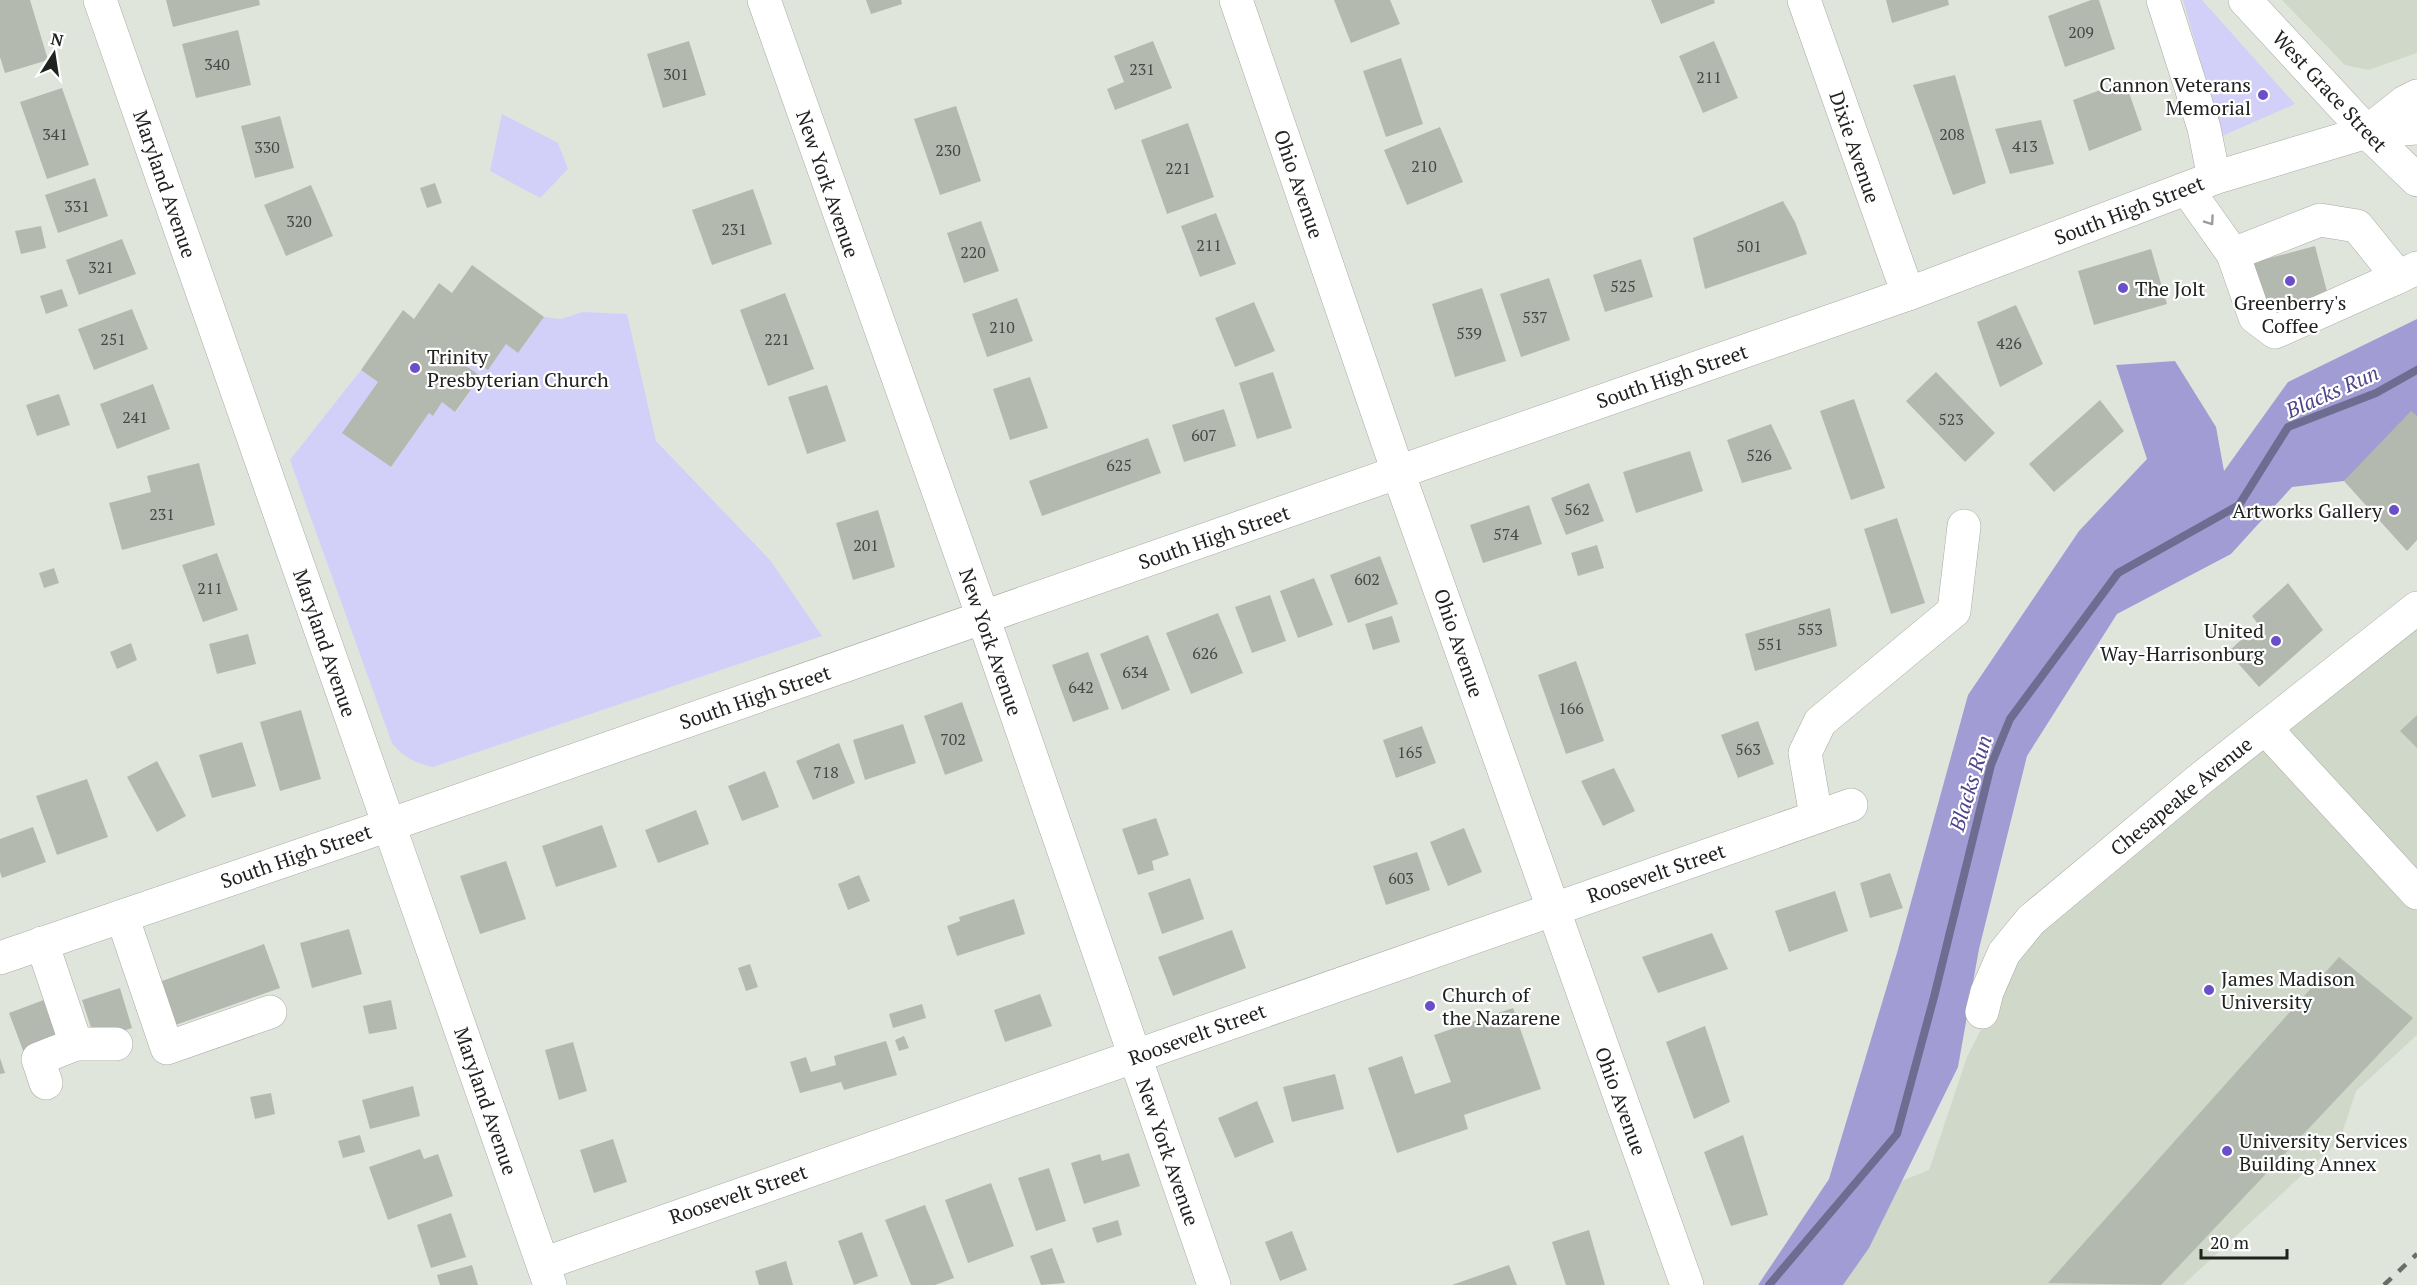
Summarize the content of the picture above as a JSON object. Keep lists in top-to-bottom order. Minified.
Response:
{"streets":{"street":["West Grace Street","Dixie Avenue","Maryland Avenue","New York Avenue","Ohio Avenue","South High Street","Chesapeake Avenue","Roosevelt Street"]},"crossings":[["West Grace Street","South High Street"],["Dixie Avenue","South High Street"],["Maryland Avenue","South High Street"],["Maryland Avenue","Roosevelt Street"],["New York Avenue","South High Street"],["New York Avenue","Roosevelt Street"],["Ohio Avenue","South High Street"],["Ohio Avenue","Roosevelt Street"]],"water":["Blacks Run"],"places":["Cannon Veterans Memorial","Greenberry's Coffee","The Jolt","Trinity Presbyterian Church","Artworks Gallery","United Way-Harrisonburg","James Madison University","Church of the Nazarene","University Services Building Annex"],"house_numbers":["209","340","231","301","211","341","208","413","330","230","210","221","331","320","231","211","501","220","321","525","537","210","539","251","221","426","241","523","607","526","625","562","231","574","201","602","211","553","551","626","634","642","166","702","563","165","718","603"],"scale_bar":"20 m","north":"top"}
